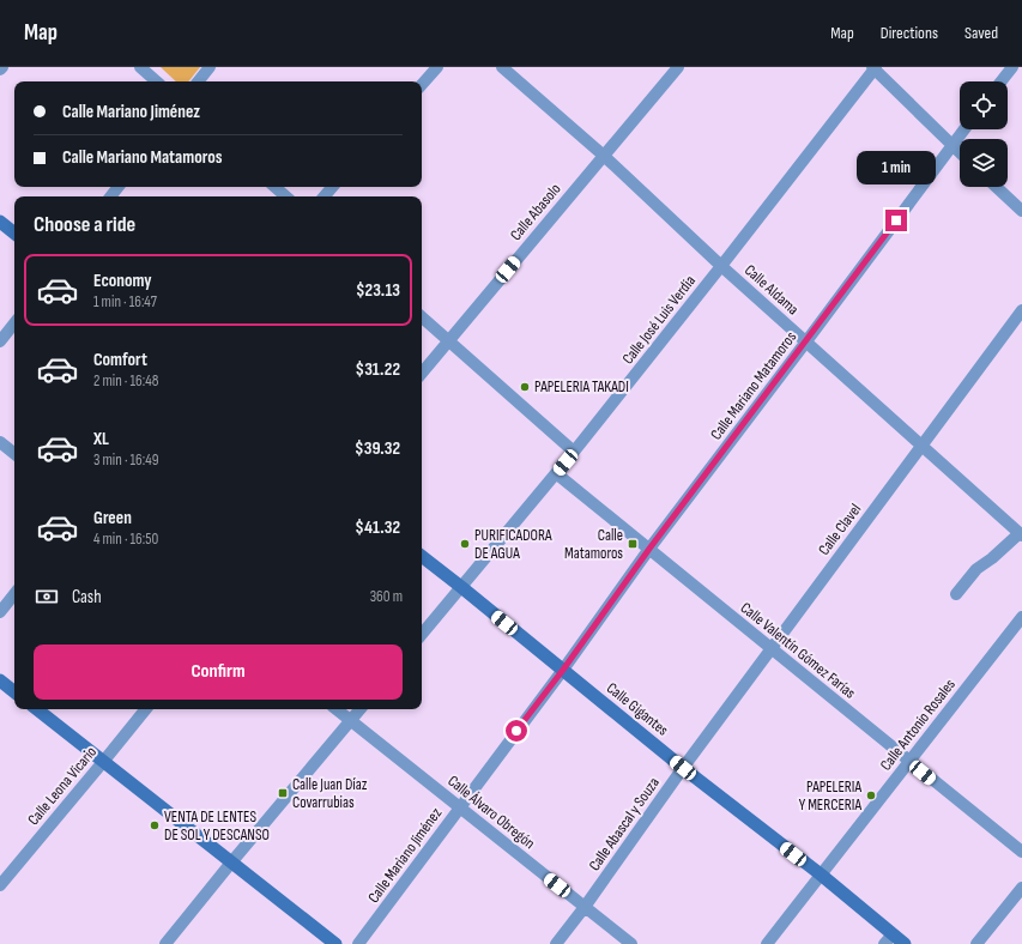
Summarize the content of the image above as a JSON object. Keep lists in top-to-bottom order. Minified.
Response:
{"streets":{"main road":["Calle Gigantes"],"street":["Calle Abasolo","Calle Aldama","Calle José Luis Verdia","Calle Mariano Matamoros","Calle Clavel","Calle Valentín Gómez Farías","Calle Antonio Rosales","Calle Leona Vicario","Calle Álvaro Obregón","Calle Abascal y Souza","Calle Mariano Jiménez"]},"crossings":[["Calle Abasolo","Calle Aldama"],["Calle Aldama","Calle José Luis Verdia"],["Calle Aldama","Calle Mariano Matamoros"],["Calle Aldama","Calle Clavel"],["Calle José Luis Verdia","Calle Valentín Gómez Farías"],["Calle José Luis Verdia","Calle Gigantes"],["Calle Mariano Matamoros","Calle Valentín Gómez Farías"],["Calle Mariano Matamoros","Calle Gigantes"],["Calle Mariano Matamoros","Calle Mariano Jiménez"],["Calle Clavel","Calle Valentín Gómez Farías"],["Calle Clavel","Calle Gigantes"],["Calle Clavel","Calle Abascal y Souza"],["Calle Valentín Gómez Farías","Calle Antonio Rosales"],["Calle Gigantes","Calle Antonio Rosales"],["Calle Gigantes","Calle Abascal y Souza"],["Calle Gigantes","Calle Mariano Jiménez"],["Calle Álvaro Obregón","Calle Abascal y Souza"],["Calle Álvaro Obregón","Calle Mariano Jiménez"]],"places":{"other":["PAPELERIA TAKADI","PURIFICADORA DE AGUA","PAPELERIA Y MERCERIA","VENTA DE LENTES DE SOL Y DESCANSO"],"transit":["Calle Matamoros","Calle Juan Díaz Covarrubias"]},"page":{"header":"Map","nav":["Map","Directions","Saved"],"banner":["Calle Mariano Jiménez","Calle Mariano Matamoros"],"bubble":"1 min","heading":"Choose a ride","list":[{"name":"Economy","note":"1 min · 16:47","value":"$23.13"},{"name":"Comfort","note":"2 min · 16:48","value":"$31.22"},{"name":"XL","note":"3 min · 16:49","value":"$39.32"},{"name":"Green","note":"4 min · 16:50","value":"$41.32"}],"pay":["Cash","360 m"],"buttons":"Confirm"}}
